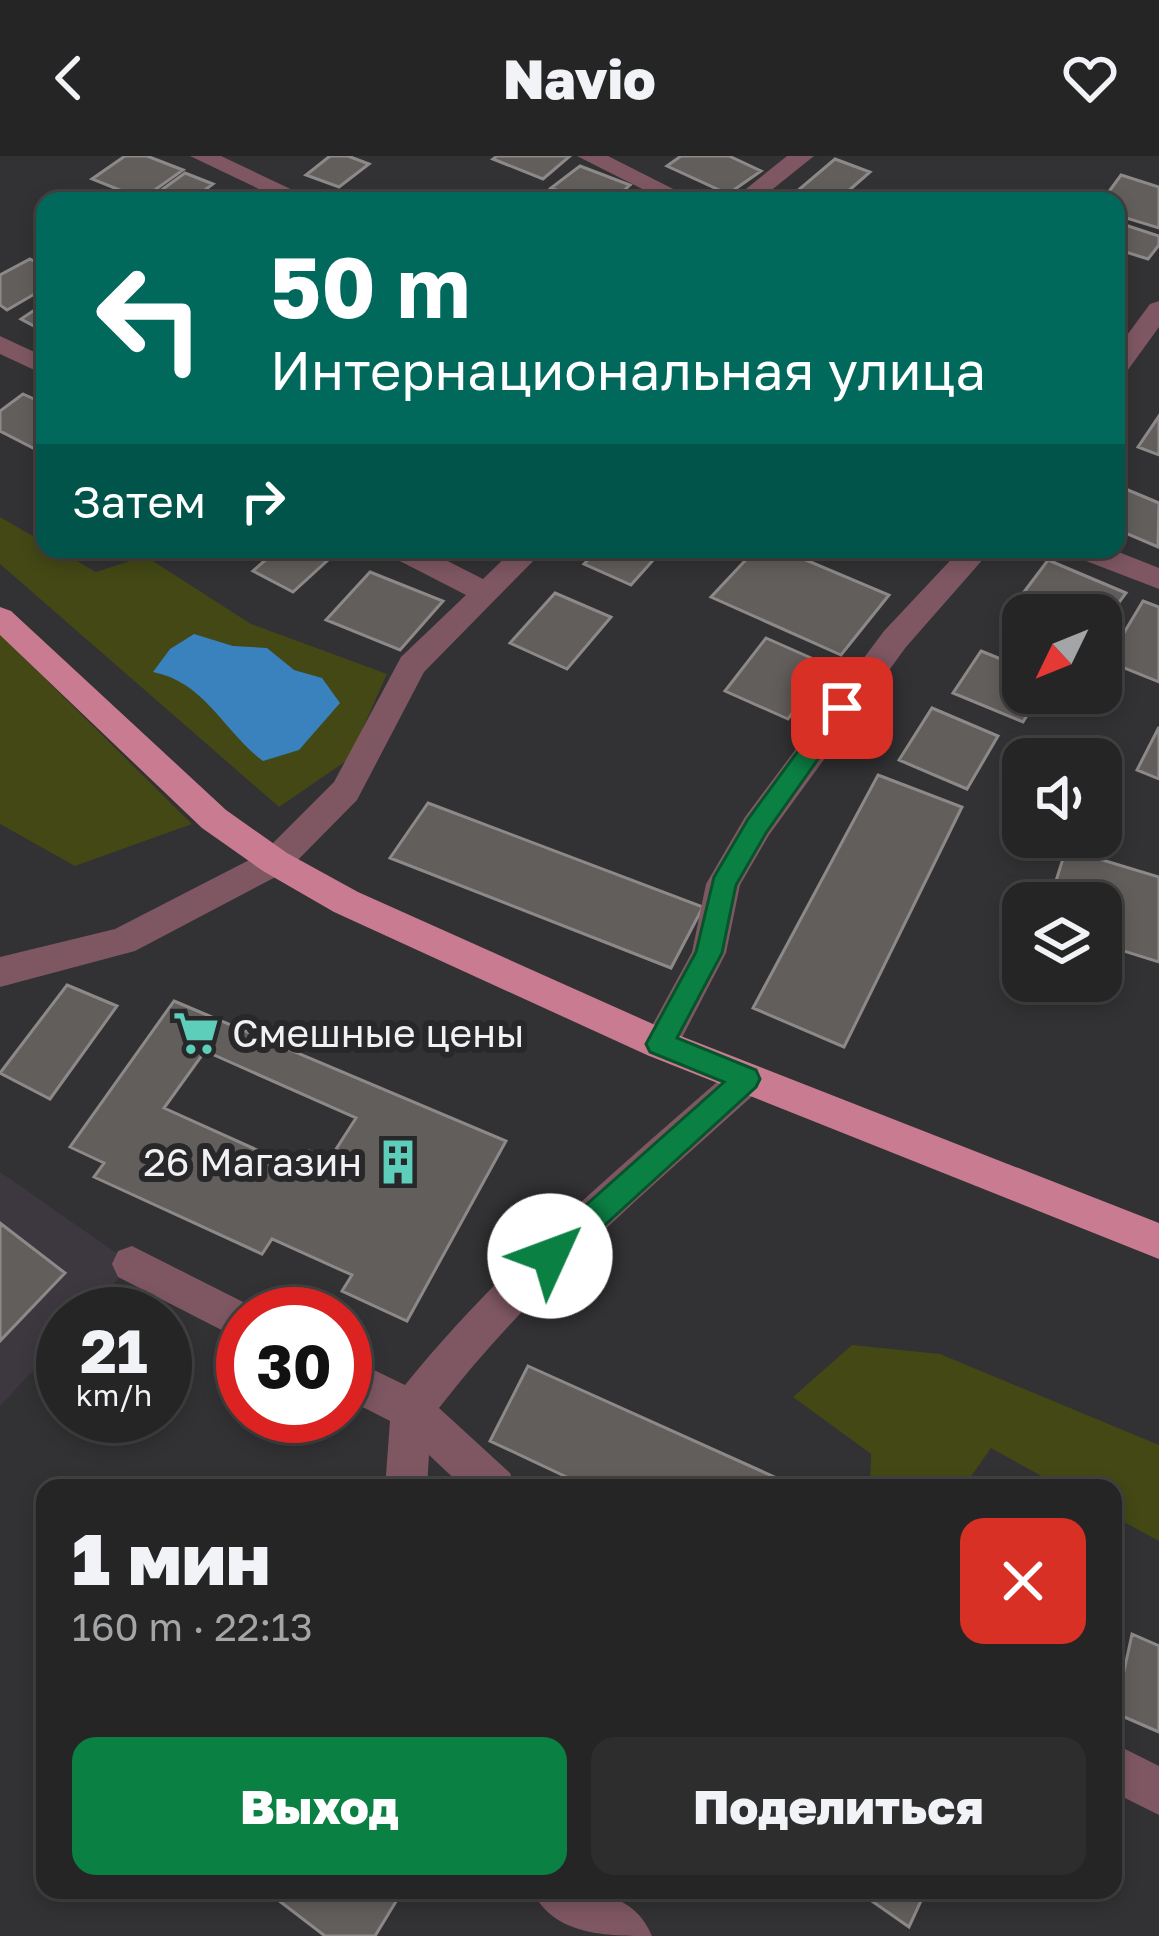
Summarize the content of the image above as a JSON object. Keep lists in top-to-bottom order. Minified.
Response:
{"places":{"supermarket":["Смешные цены"],"building":["26 Магазин"]},"north":"bottom left","page":{"header":"Navio","turn":["50 m","Интернациональная улица"],"then":"Затем","speed":"21 km/h","limit":"30","heading":["1 мин","160 m · 22:13"],"buttons":["Выход","Поделиться"]}}
